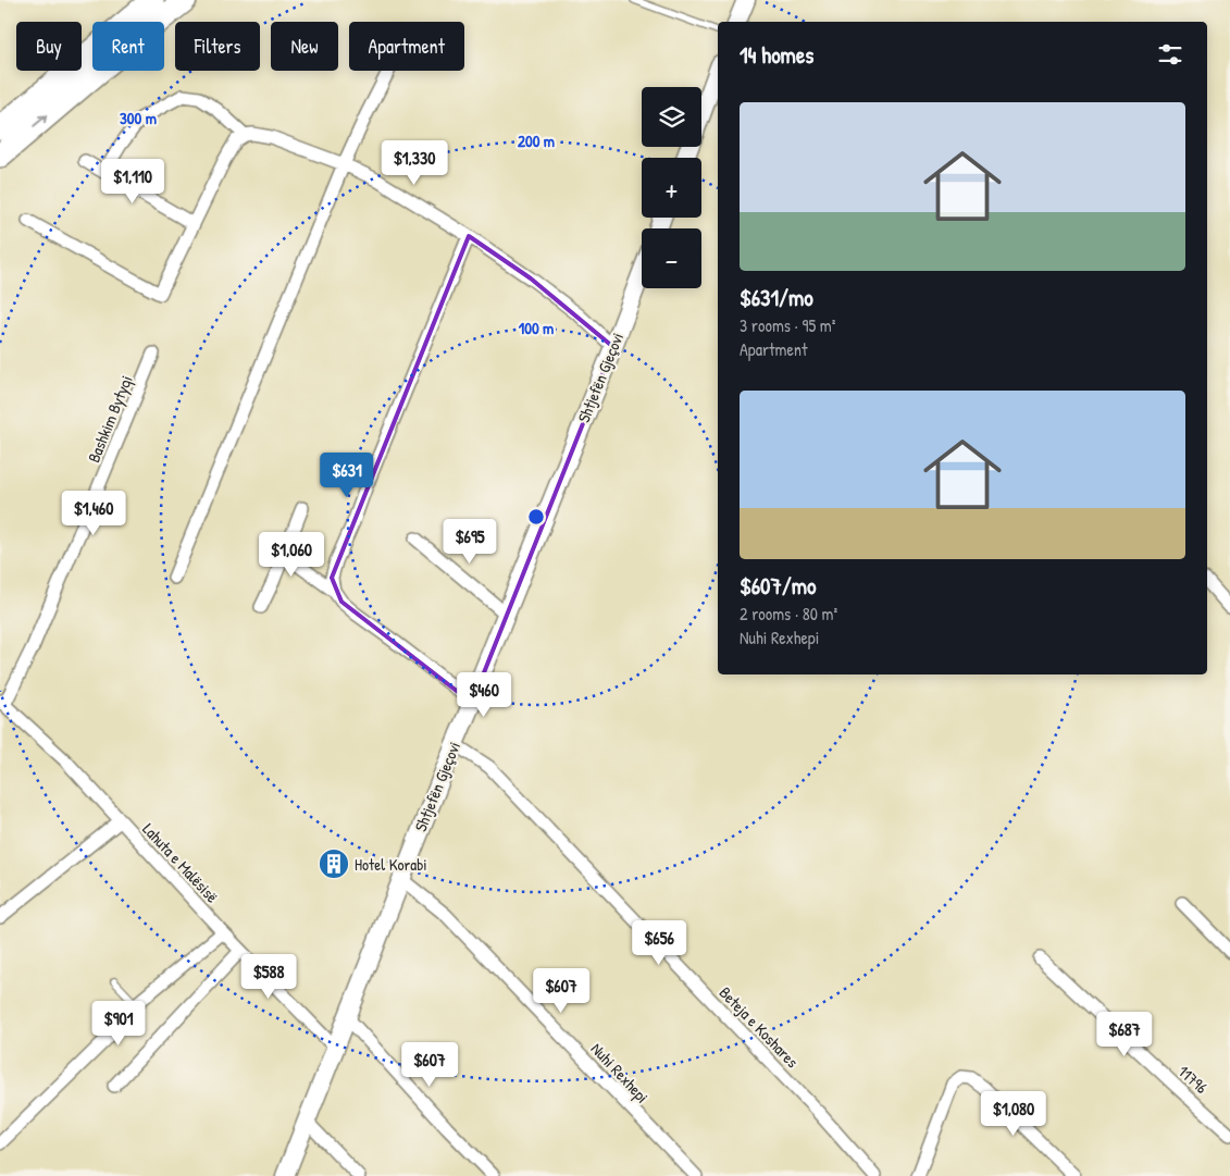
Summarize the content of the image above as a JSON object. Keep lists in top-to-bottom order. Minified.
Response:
{"streets":{"street":["Shtjefën Gjeçovi","Bashkim Bytyqi","Lahuta e Malësisë","Beteja e Koshares","Nuhi Rexhepi","11796"]},"crossings":[["Shtjefën Gjeçovi","Lahuta e Malësisë"],["Shtjefën Gjeçovi","Beteja e Koshares"],["Shtjefën Gjeçovi","Nuhi Rexhepi"],["Bashkim Bytyqi","Lahuta e Malësisë"]],"places":{"building":["Hotel Korabi"]},"page":{"chip":["Buy","Rent","Filters","New","Apartment"],"heading":"14 homes","map_buttons":["+","−"],"list":[{"name":"$631/mo","note":"3 rooms · 95 m² · Apartment"},{"name":"$607/mo","note":"2 rooms · 80 m² · Nuhi Rexhepi"}],"price":["$1,330","$1,110","$631","$1,460","$695","$1,060","$460","$656","$588","$607","$901","$687","$607","$1,080"]},"rings":["300 m","200 m","100 m"]}
